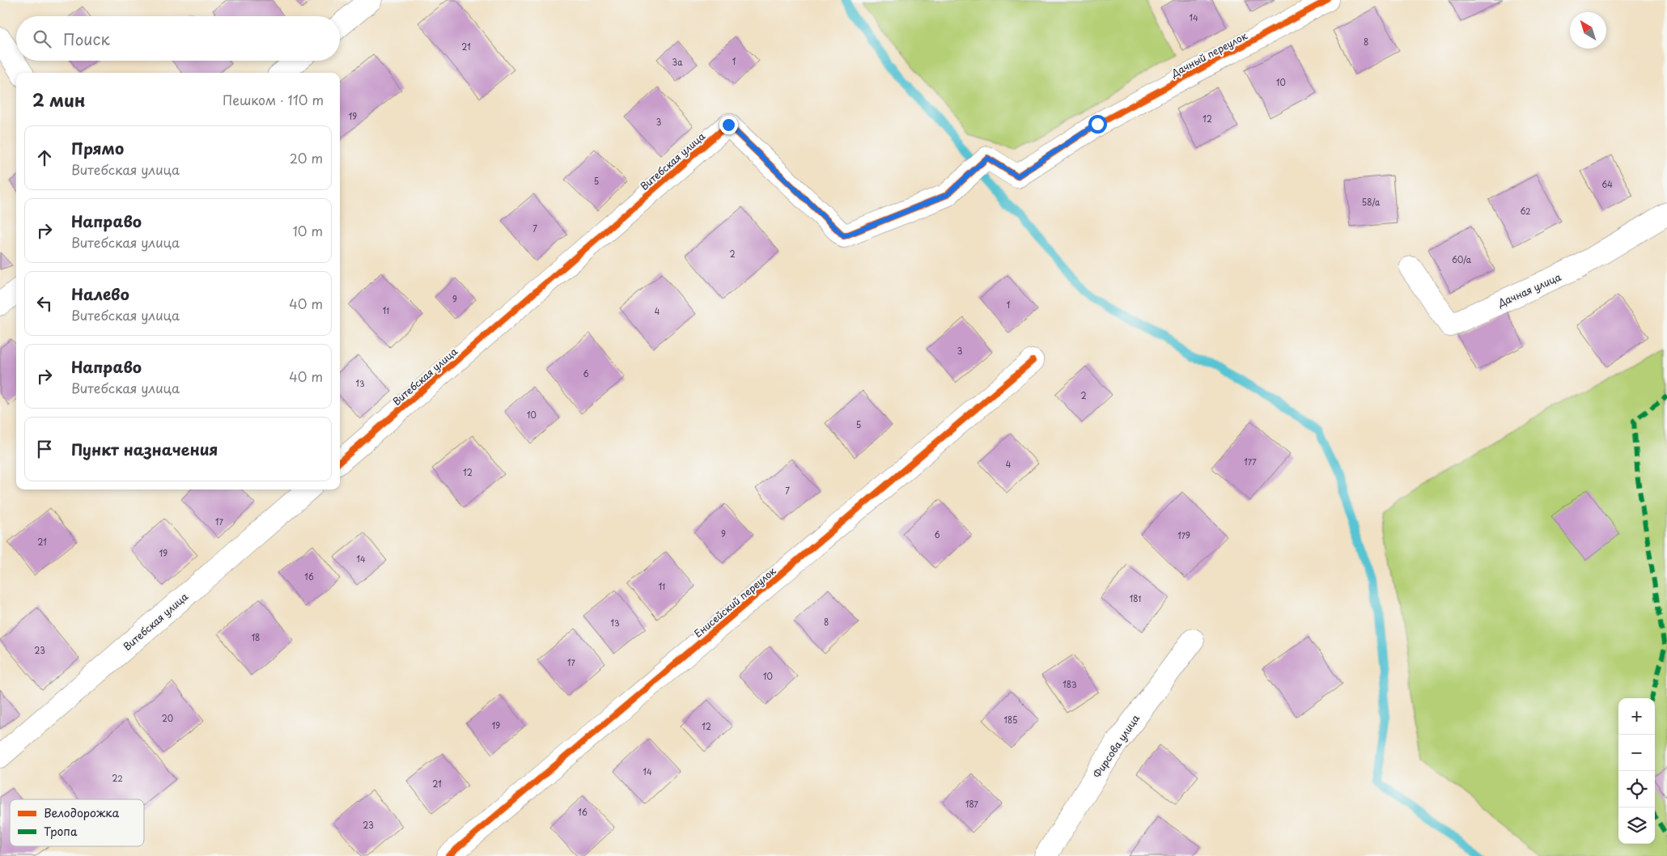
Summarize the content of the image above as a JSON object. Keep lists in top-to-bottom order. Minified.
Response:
{"streets":{"street":["Дачный переулок","Витебская улица","Дачная улица","Енисейский переулок","Фирсова улица"]},"crossings":[["Дачный переулок","Витебская улица"]],"house_numbers":["14","8","21","1","3а","10","19","12","3","5","64","58/а","62","7","2","60/а","9","1","11","4","3","6","13","2","10","5","177","4","12","7","17","9","6","179","21","19","14","16","11","181","8","13","18","23","17","10","183","20","185","19","12","14","22","21","187","16","23"],"legend":["Велодорожка","Тропа"],"north":"top left","page":{"search":"Поиск","heading":["2 мин","Пешком · 110 m"],"list":[["Прямо","Витебская улица","20 m"],["Направо","Витебская улица","10 m"],["Налево","Витебская улица","40 m"],["Направо","Витебская улица","40 m"],"Пункт назначения"],"map_buttons":["+","−"]}}
